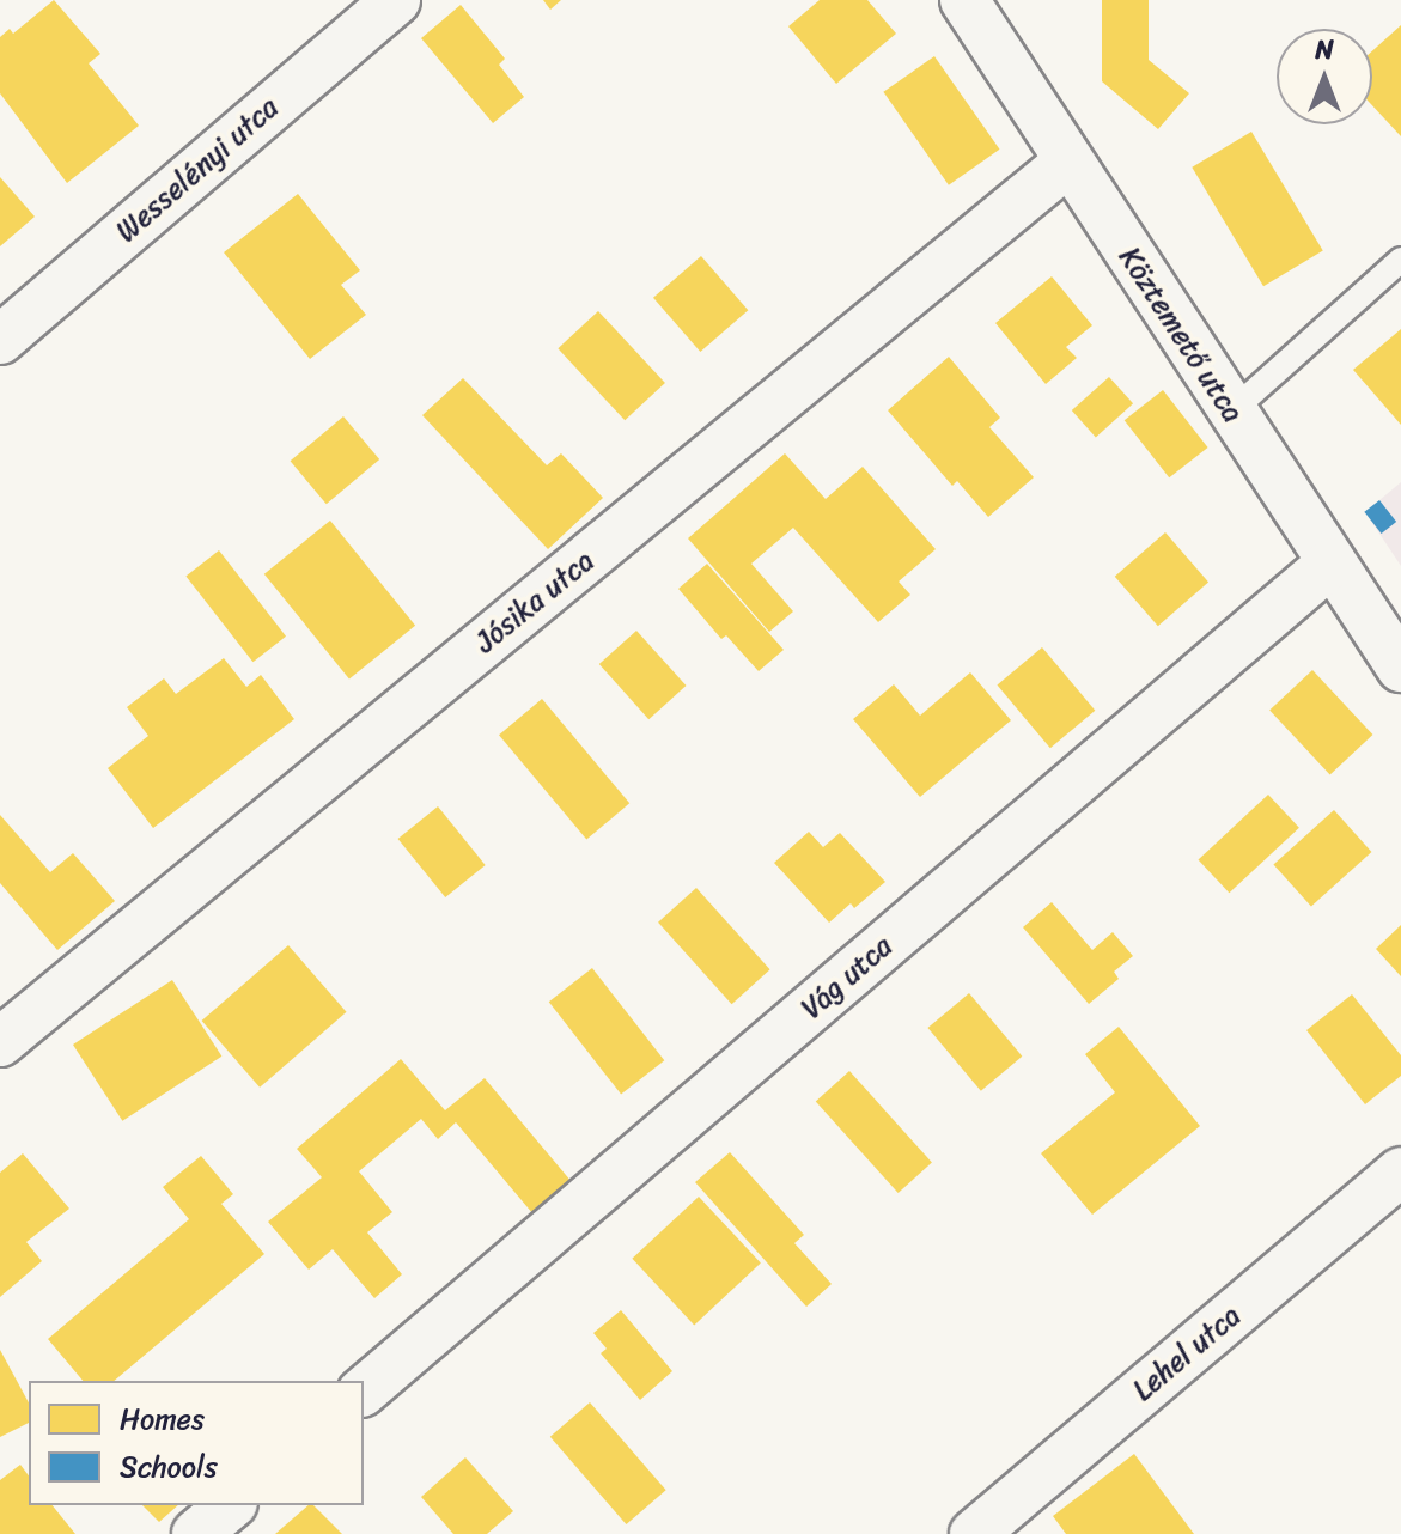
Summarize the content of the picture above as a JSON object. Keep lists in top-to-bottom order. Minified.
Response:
{"streets":{"street":["Wesselényi utca","Köztemető utca","Jósika utca","Vág utca","Lehel utca"]},"crossings":[["Köztemető utca","Jósika utca"],["Köztemető utca","Vág utca"]],"legend":["Homes","Schools"],"north":"top"}
